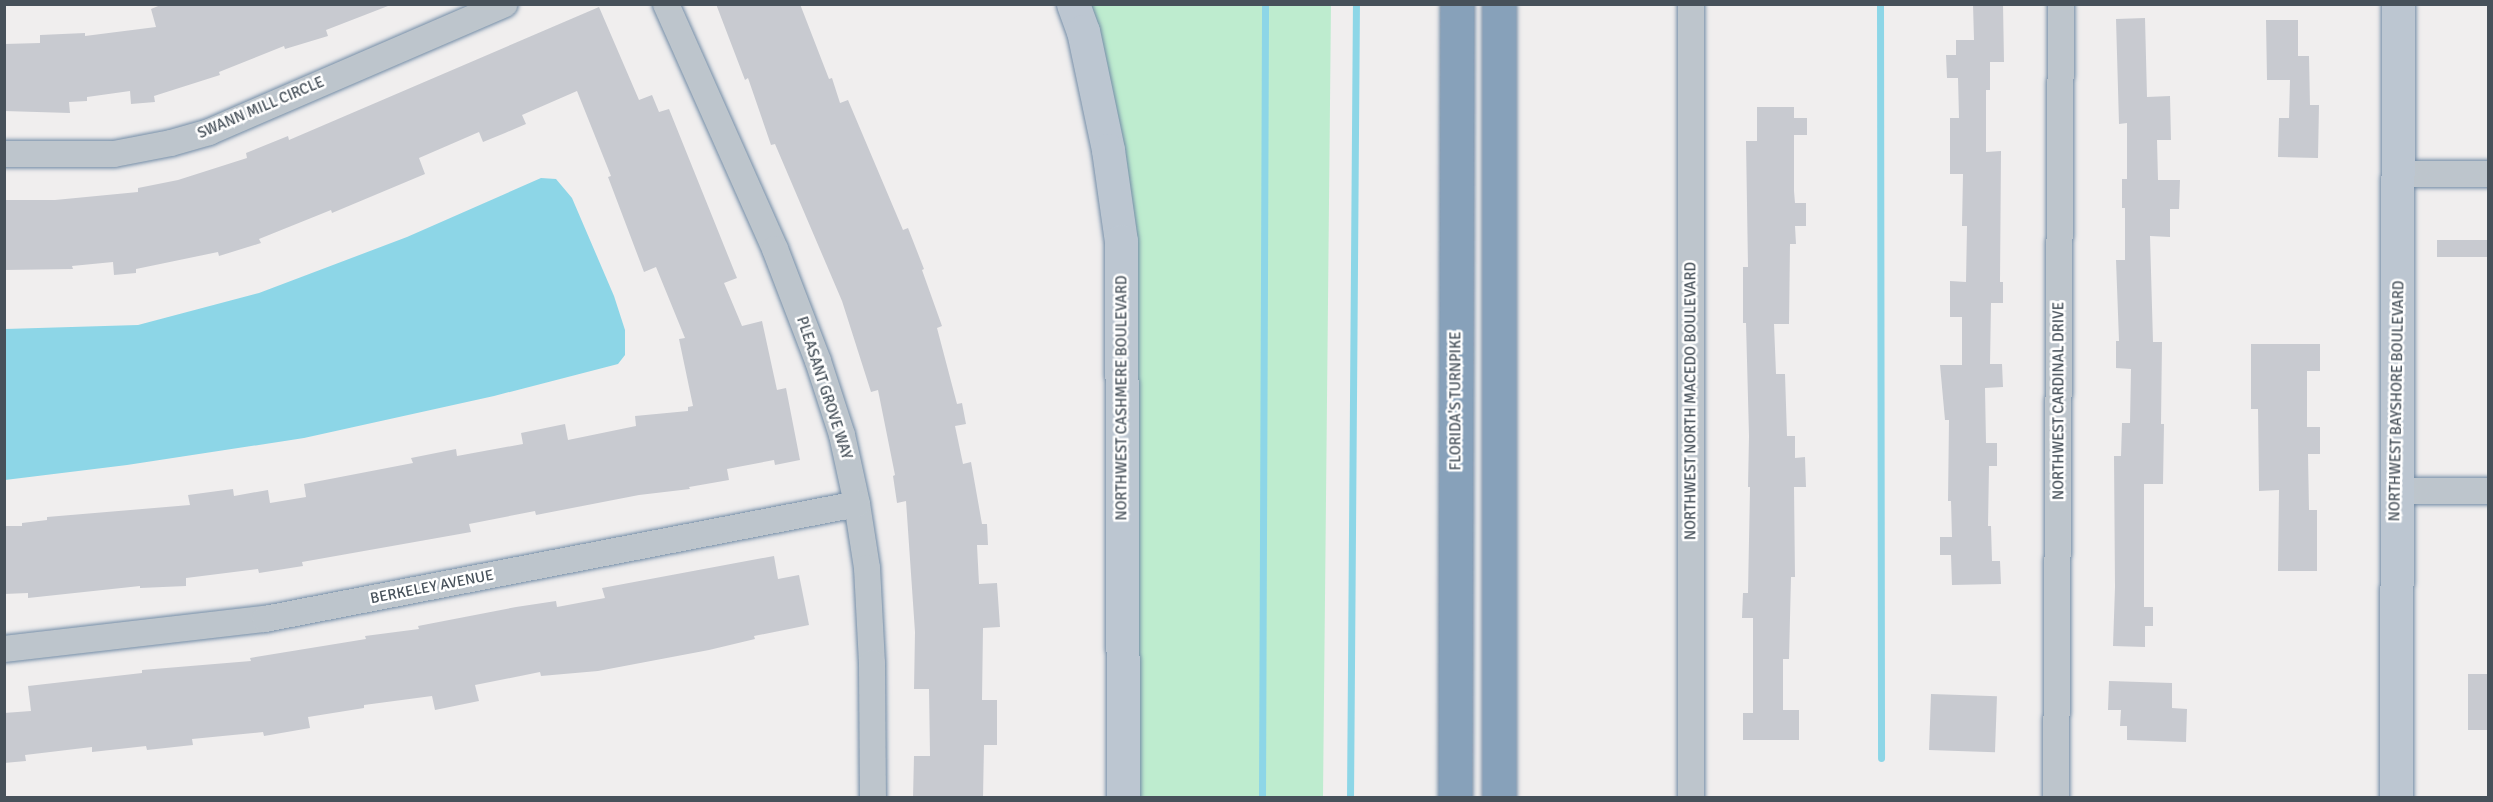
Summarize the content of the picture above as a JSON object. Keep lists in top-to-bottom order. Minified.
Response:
{"streets":{"highway":["FLORIDA'S TURNPIKE"],"street":["SWANN MILL CIRCLE","PLEASANT GROVE WAY","NORTHWEST CASHMERE BOULEVARD","NORTHWEST NORTH MACEDO BOULEVARD","NORTHWEST CARDINAL DRIVE","NORTHWEST BAYSHORE BOULEVARD","BERKELEY AVENUE"]},"crossings":[["PLEASANT GROVE WAY","BERKELEY AVENUE"]]}
